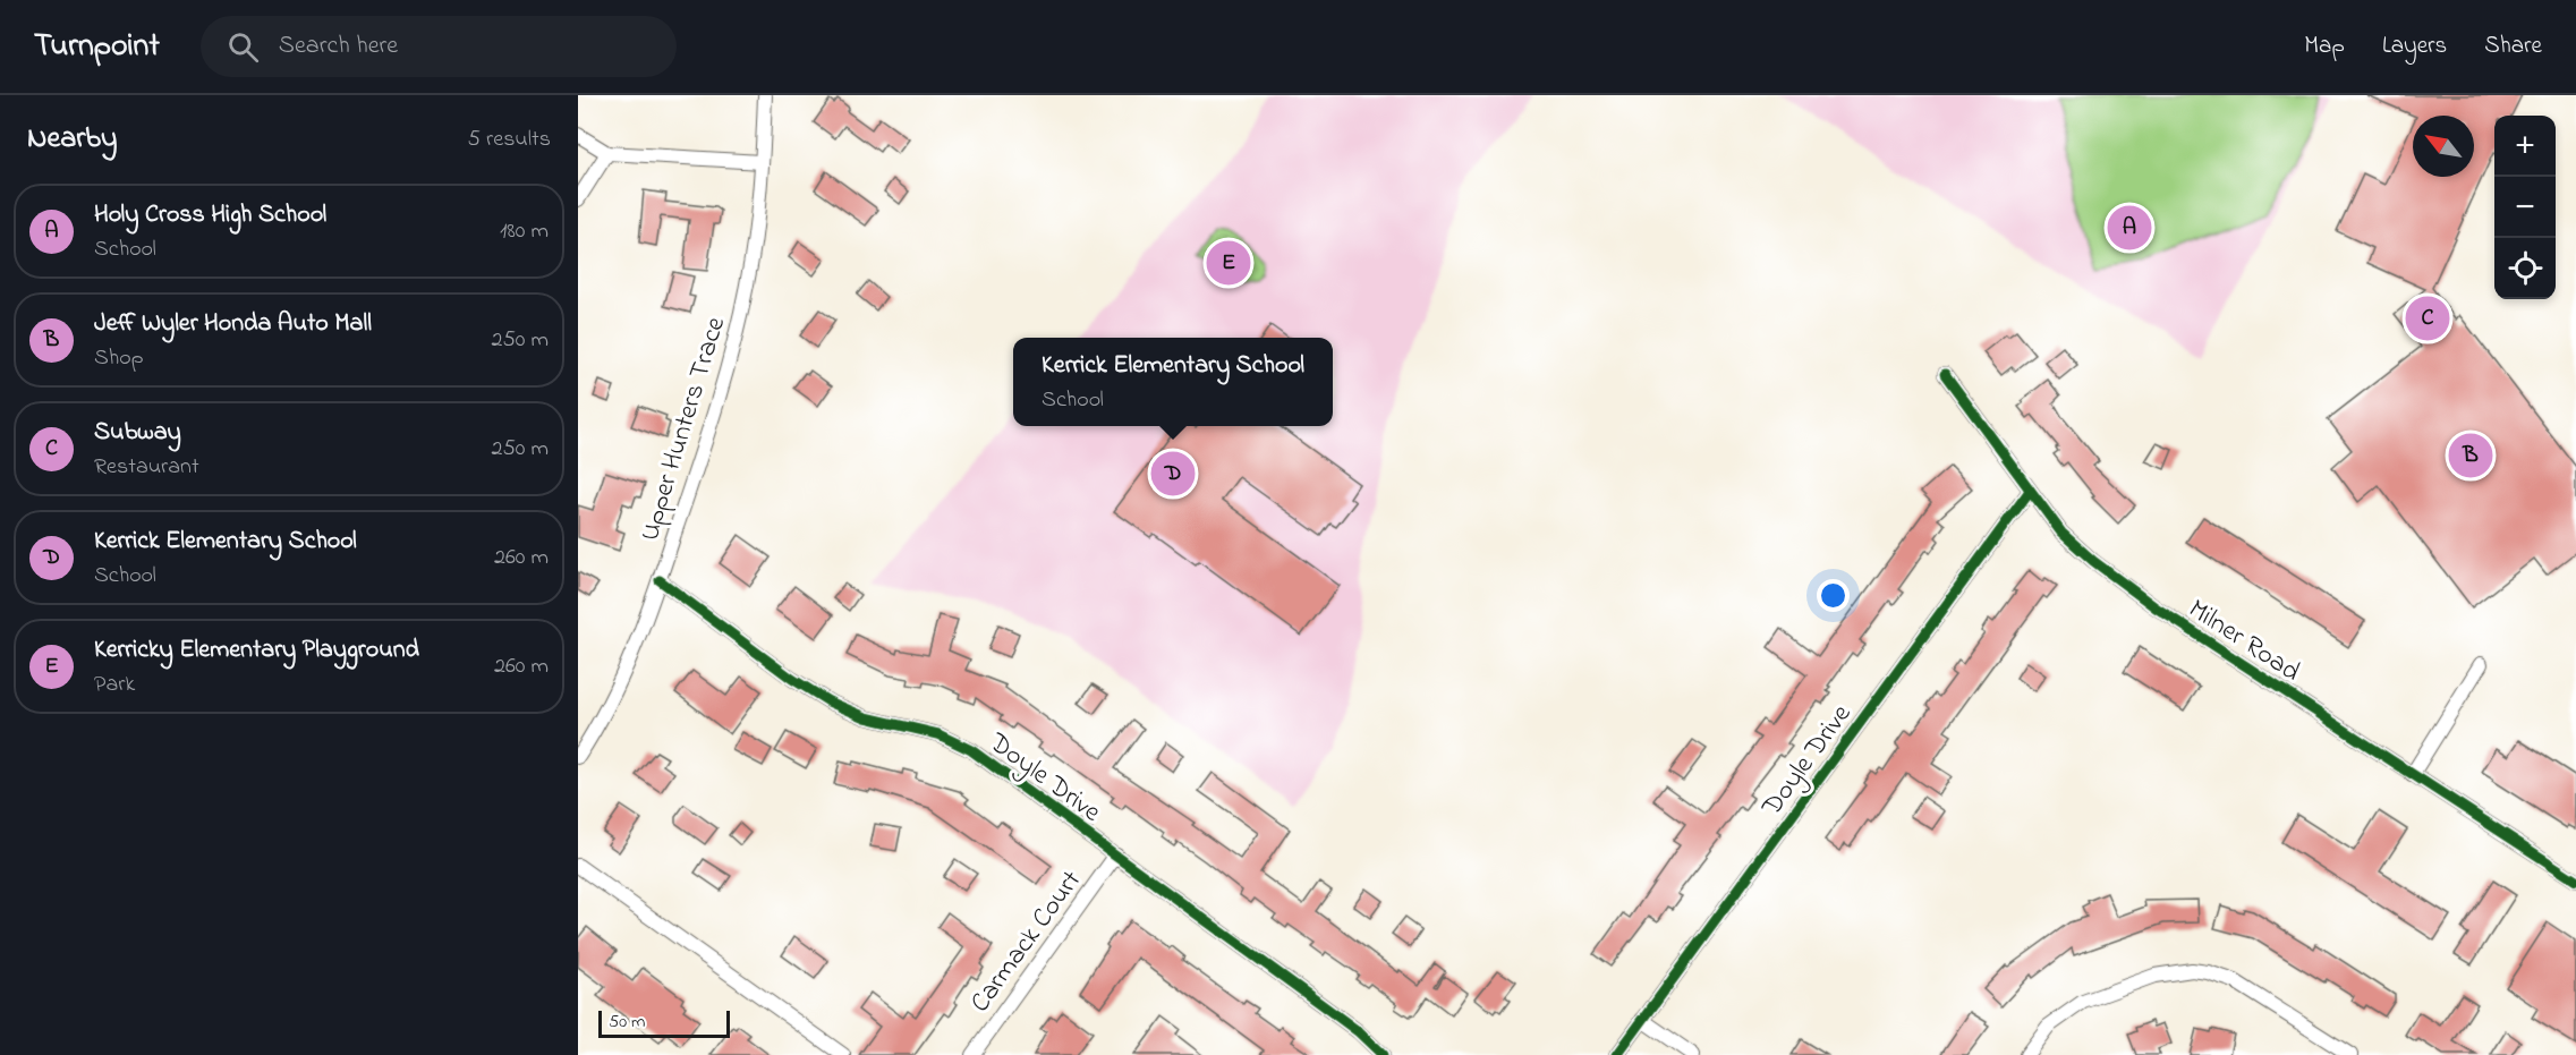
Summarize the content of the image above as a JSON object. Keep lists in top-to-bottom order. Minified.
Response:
{"streets":{"street":["Upper Hunters Trace","Milner Road","Doyle Drive","Carmack Court"]},"crossings":[["Upper Hunters Trace","Doyle Drive"],["Milner Road","Doyle Drive"],["Doyle Drive","Carmack Court"]],"scale_bar":"50 m","north":"top left","page":{"header":"Turnpoint","search":"Search here","nav":["Map","Layers","Share"],"heading":["Nearby","5 results"],"map_buttons":["+","−"],"list":[{"mark":"A","name":"Holy Cross High School","note":"School","value":"180 m"},{"mark":"B","name":"Jeff Wyler Honda Auto Mall","note":"Shop","value":"250 m"},{"mark":"C","name":"Subway","note":"Restaurant","value":"250 m"},{"mark":"D","name":"Kerrick Elementary School","note":"School","value":"260 m"},{"mark":"E","name":"Kerricky Elementary Playground","note":"Park","value":"260 m"}],"pins":["A","E","C","B","D"],"popup":["Kerrick Elementary School","School"],"scale":"50 m"}}
